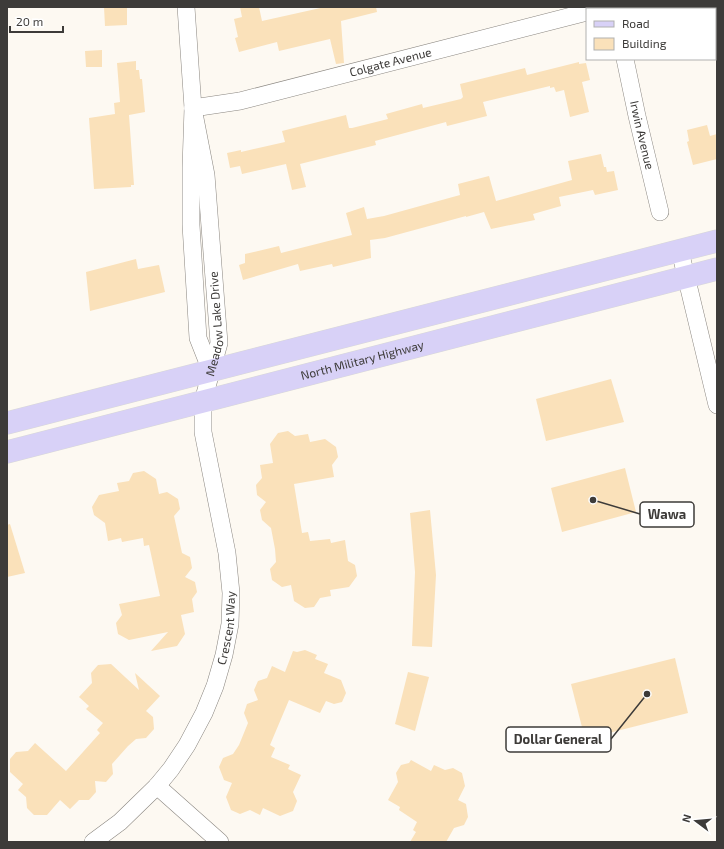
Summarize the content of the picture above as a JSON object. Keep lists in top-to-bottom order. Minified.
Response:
{"streets":{"main road":["North Military Highway"],"street":["Colgate Avenue","Irwin Avenue","Meadow Lake Drive","Crescent Way"]},"crossings":[["Colgate Avenue","Meadow Lake Drive"],["Meadow Lake Drive","Crescent Way"],["North Military Highway","Crescent Way"]],"places":["Wawa","Dollar General"],"legend":["Road","Building"],"scale_bar":"20 m","north":"left"}
